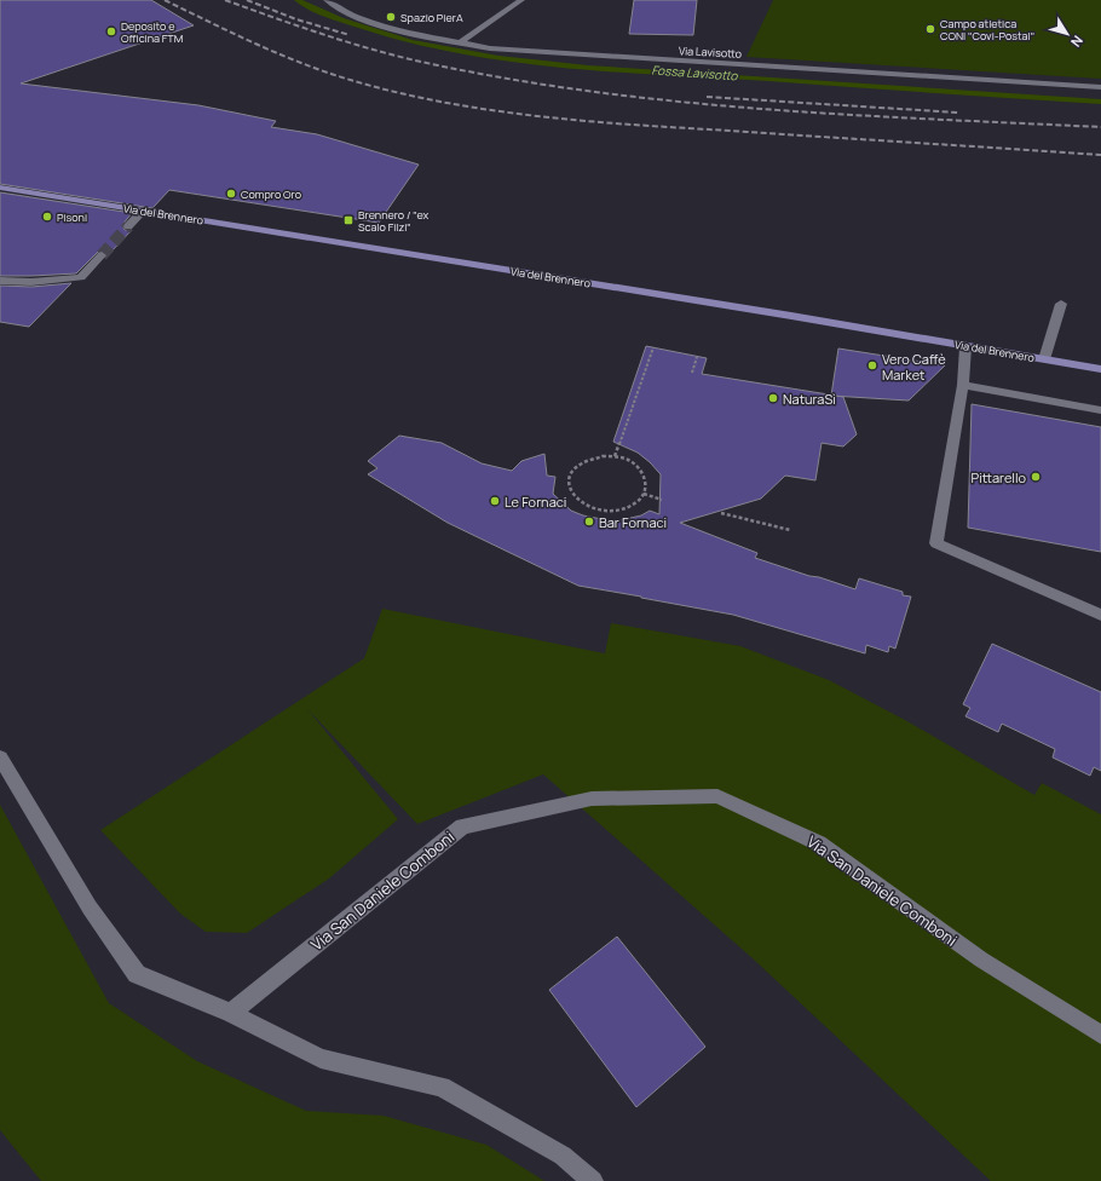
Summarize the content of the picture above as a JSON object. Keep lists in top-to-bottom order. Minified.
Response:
{"streets":{"main road":["Via del Brennero"],"street":["Via Lavisotto","Via San Daniele Comboni"]},"water":["Fossa Lavisotto"],"places":{"other":["Spazio PierA","Campo atletica CONI \"Covi-Postal\"","Deposito e Officina FTM","Compro Oro","Pisoni","Vero Caffè Market","NaturaSì","Pittarello","Le Fornaci","Bar Fornaci"],"transit":["Brennero / \"ex Scalo Filzi\""]},"north":"bottom right"}
